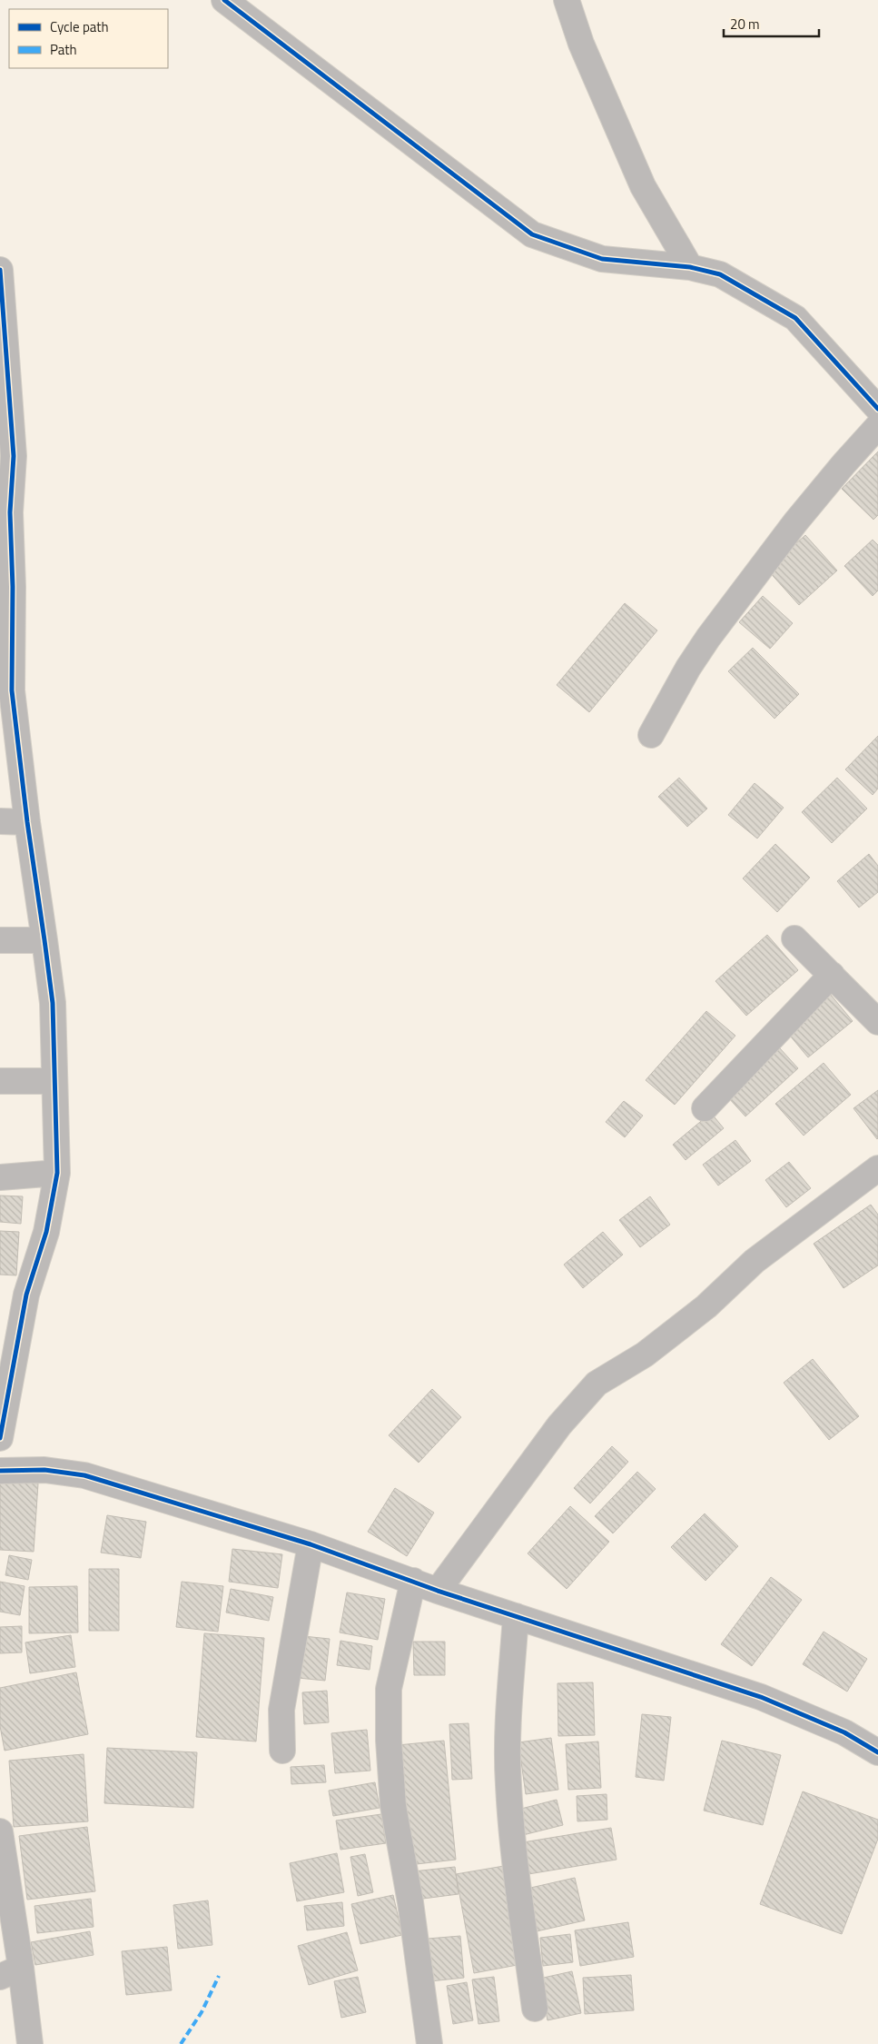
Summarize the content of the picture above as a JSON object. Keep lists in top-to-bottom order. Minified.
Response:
{"legend":["Cycle path","Path"],"scale_bar":"20 m"}
